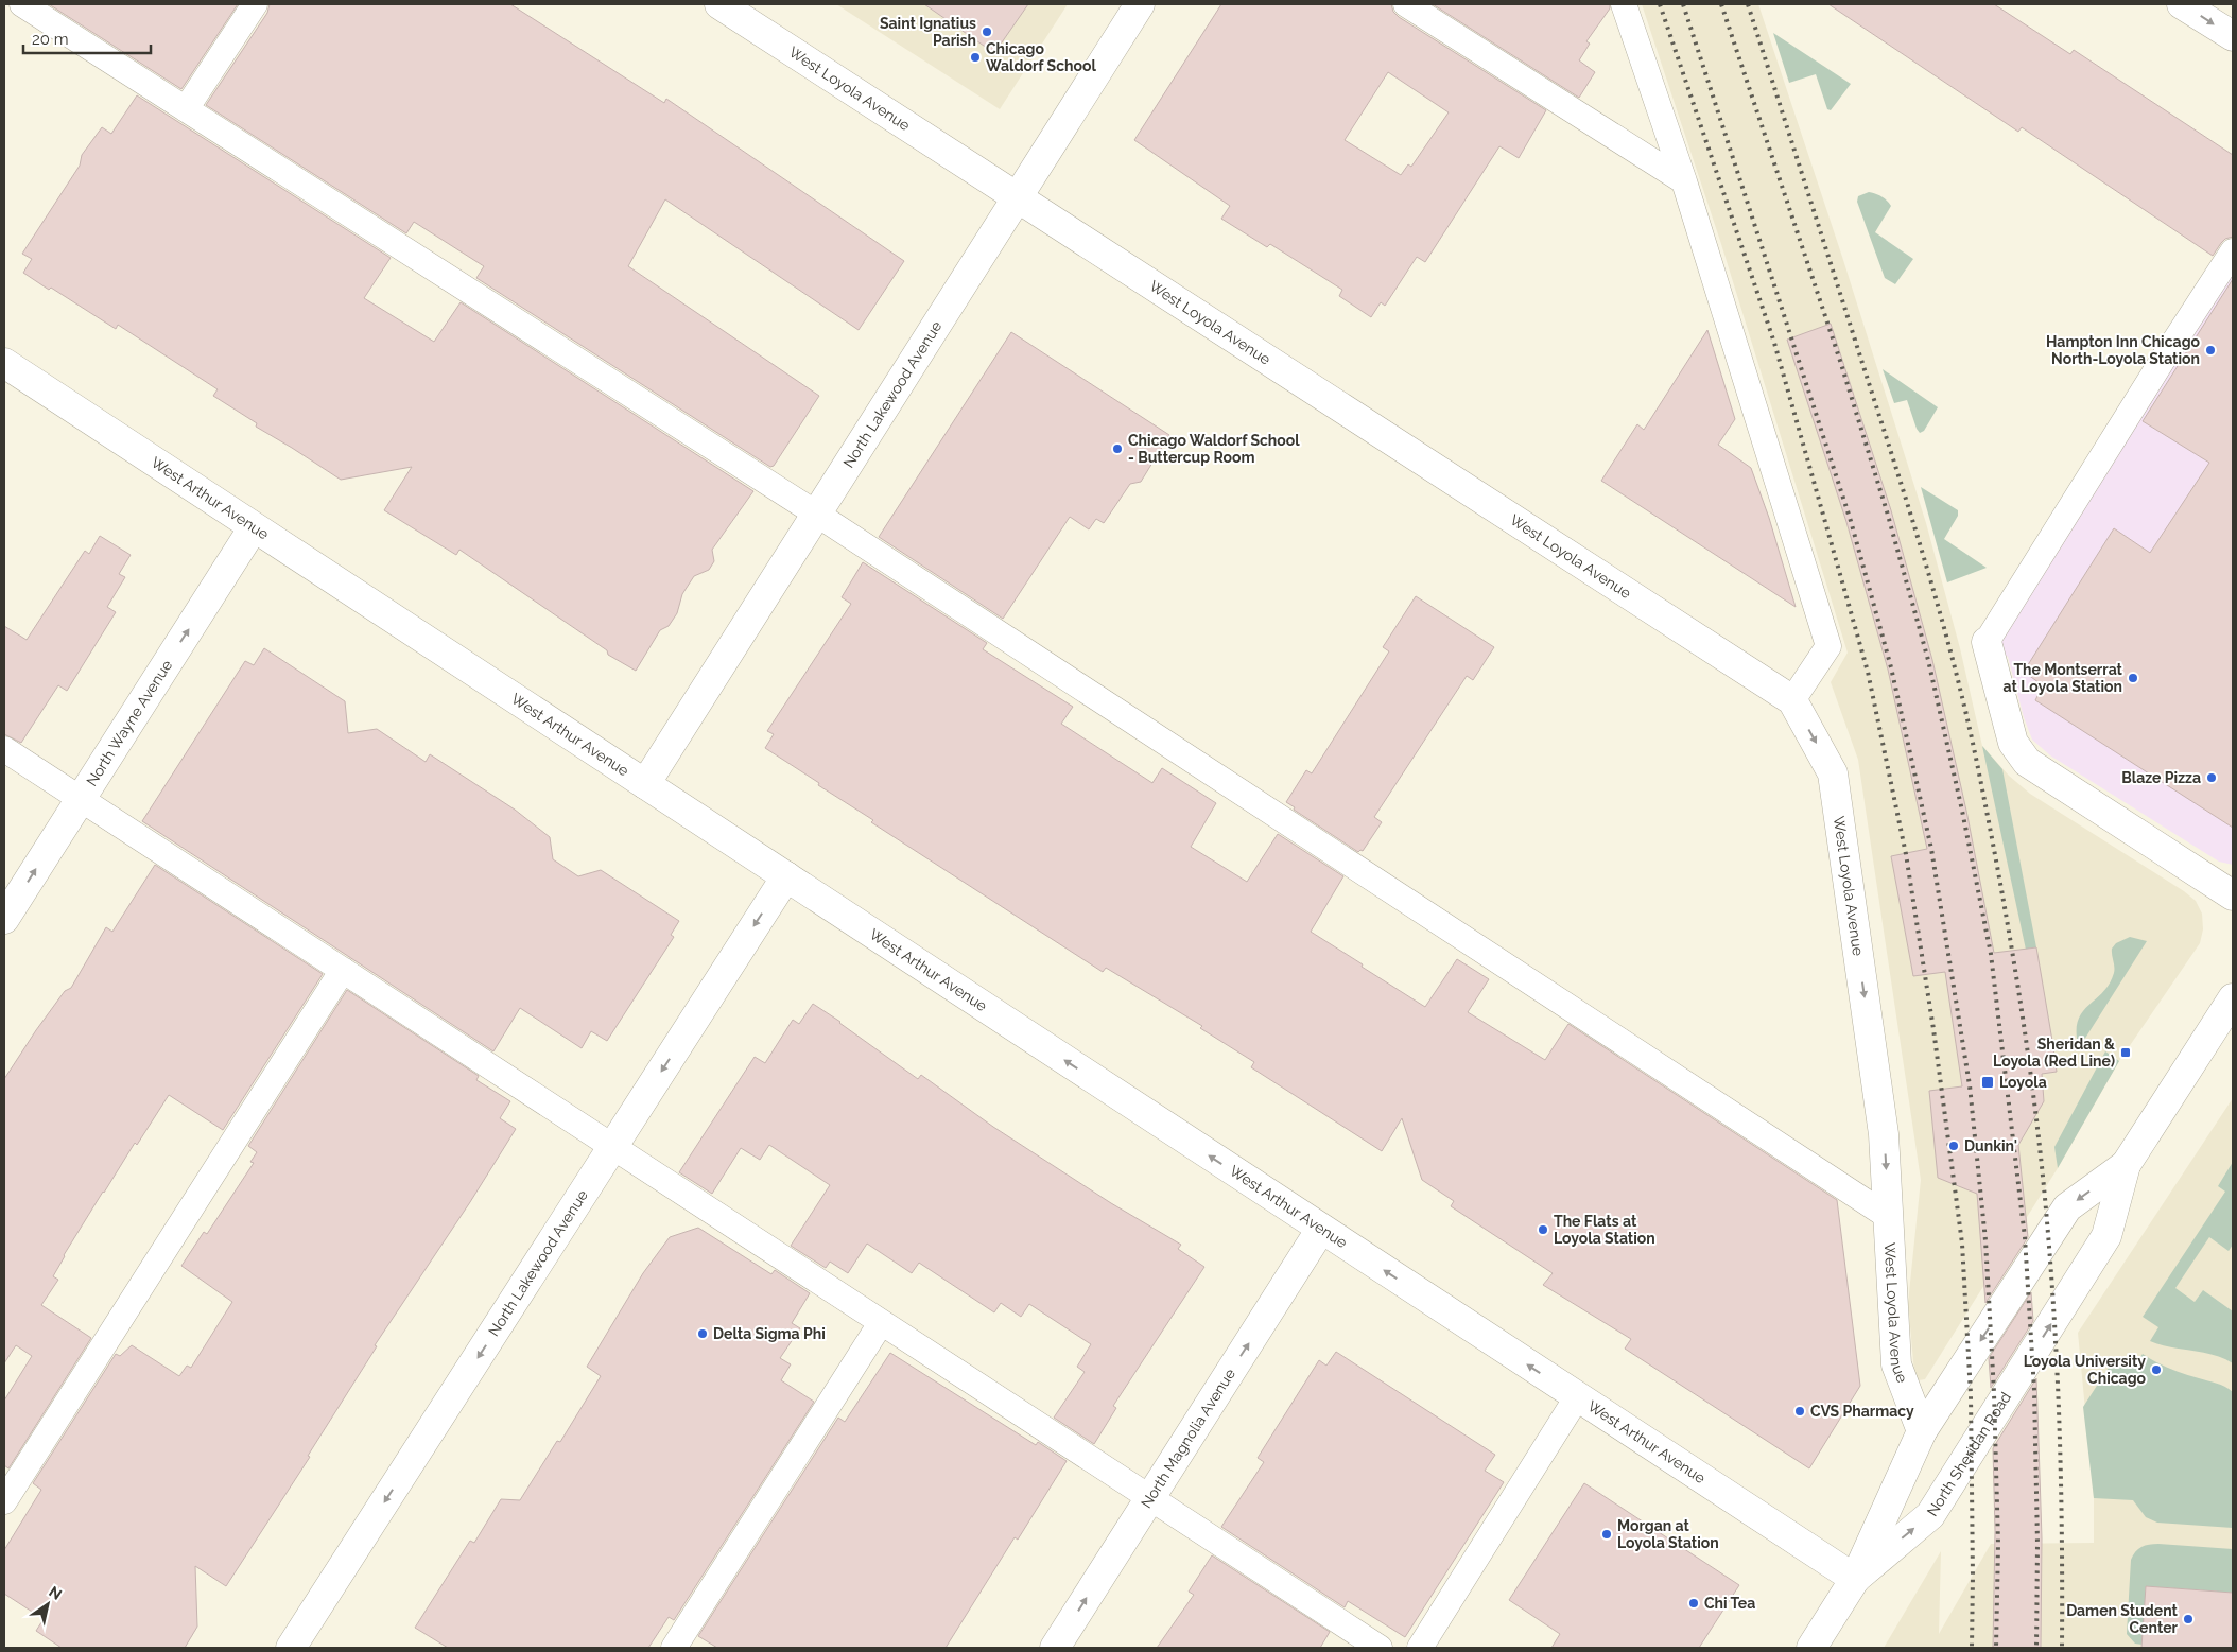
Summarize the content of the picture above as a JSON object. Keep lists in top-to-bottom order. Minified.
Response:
{"streets":{"street":["West Loyola Avenue","North Lakewood Avenue","West Arthur Avenue","North Wayne Avenue","North Magnolia Avenue","North Sheridan Road"]},"crossings":[["West Loyola Avenue","North Lakewood Avenue"],["West Loyola Avenue","North Sheridan Road"],["North Lakewood Avenue","West Arthur Avenue"],["West Arthur Avenue","North Wayne Avenue"],["West Arthur Avenue","North Magnolia Avenue"],["West Arthur Avenue","North Sheridan Road"]],"one_way":["North Lakewood Avenue","West Arthur Avenue","North Wayne Avenue","North Magnolia Avenue"],"places":{"other":["Saint Ignatius Parish","Chicago Waldorf School","Hampton Inn Chicago North-Loyola Station","Chicago Waldorf School - Buttercup Room","The Montserrat at Loyola Station","Blaze Pizza","Dunkin'","The Flats at Loyola Station","Delta Sigma Phi","Loyola University Chicago","CVS Pharmacy","Morgan at Loyola Station","Chi Tea","Damen Student Center"],"transit":["Sheridan & Loyola (Red Line)","Loyola"]},"scale_bar":"20 m","north":"top right"}
